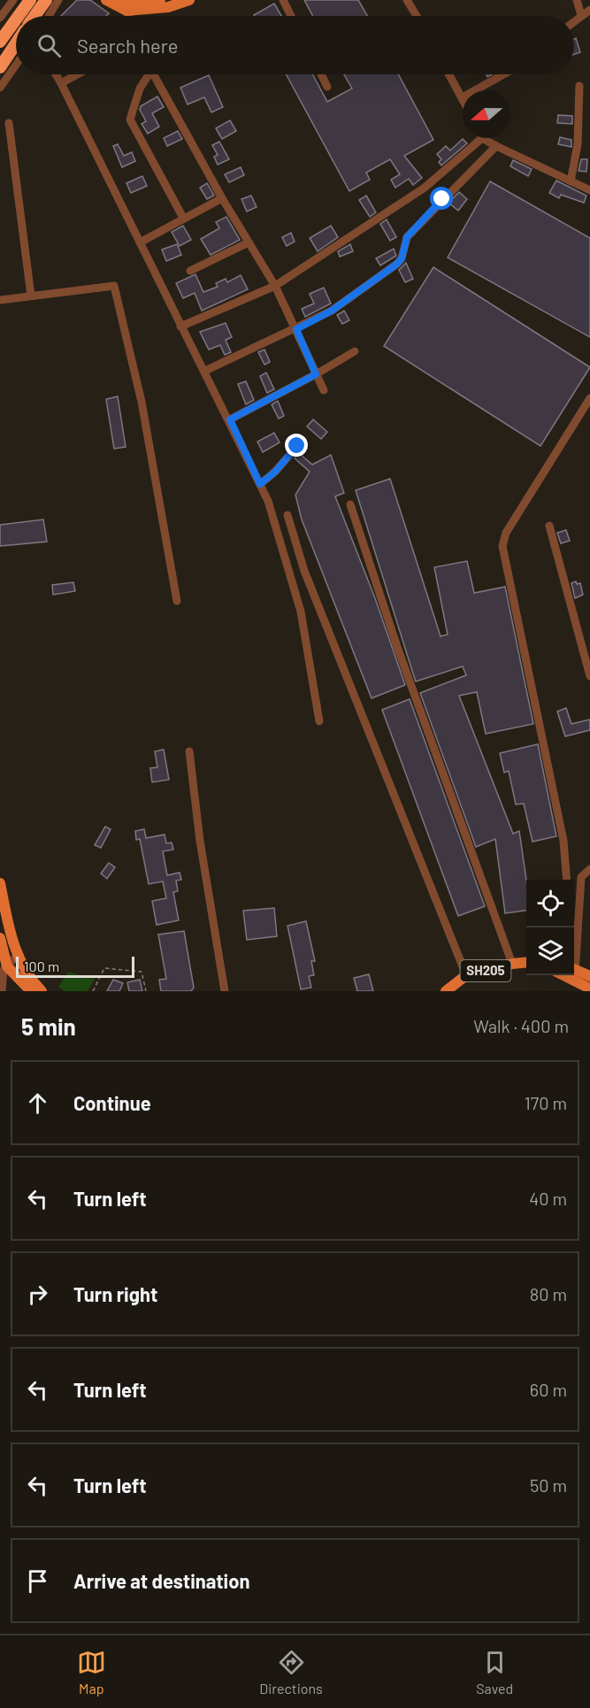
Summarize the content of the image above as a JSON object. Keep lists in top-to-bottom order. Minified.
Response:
{"streets":{"main road":["SH205"]},"scale_bar":"100 m","north":"left","page":{"search":"Search here","scale":"100 m","heading":["5 min","Walk · 400 m"],"list":[["Continue","170 m"],["Turn left","40 m"],["Turn right","80 m"],["Turn left","60 m"],["Turn left","50 m"],"Arrive at destination"],"nav":["Map","Directions","Saved"]}}
